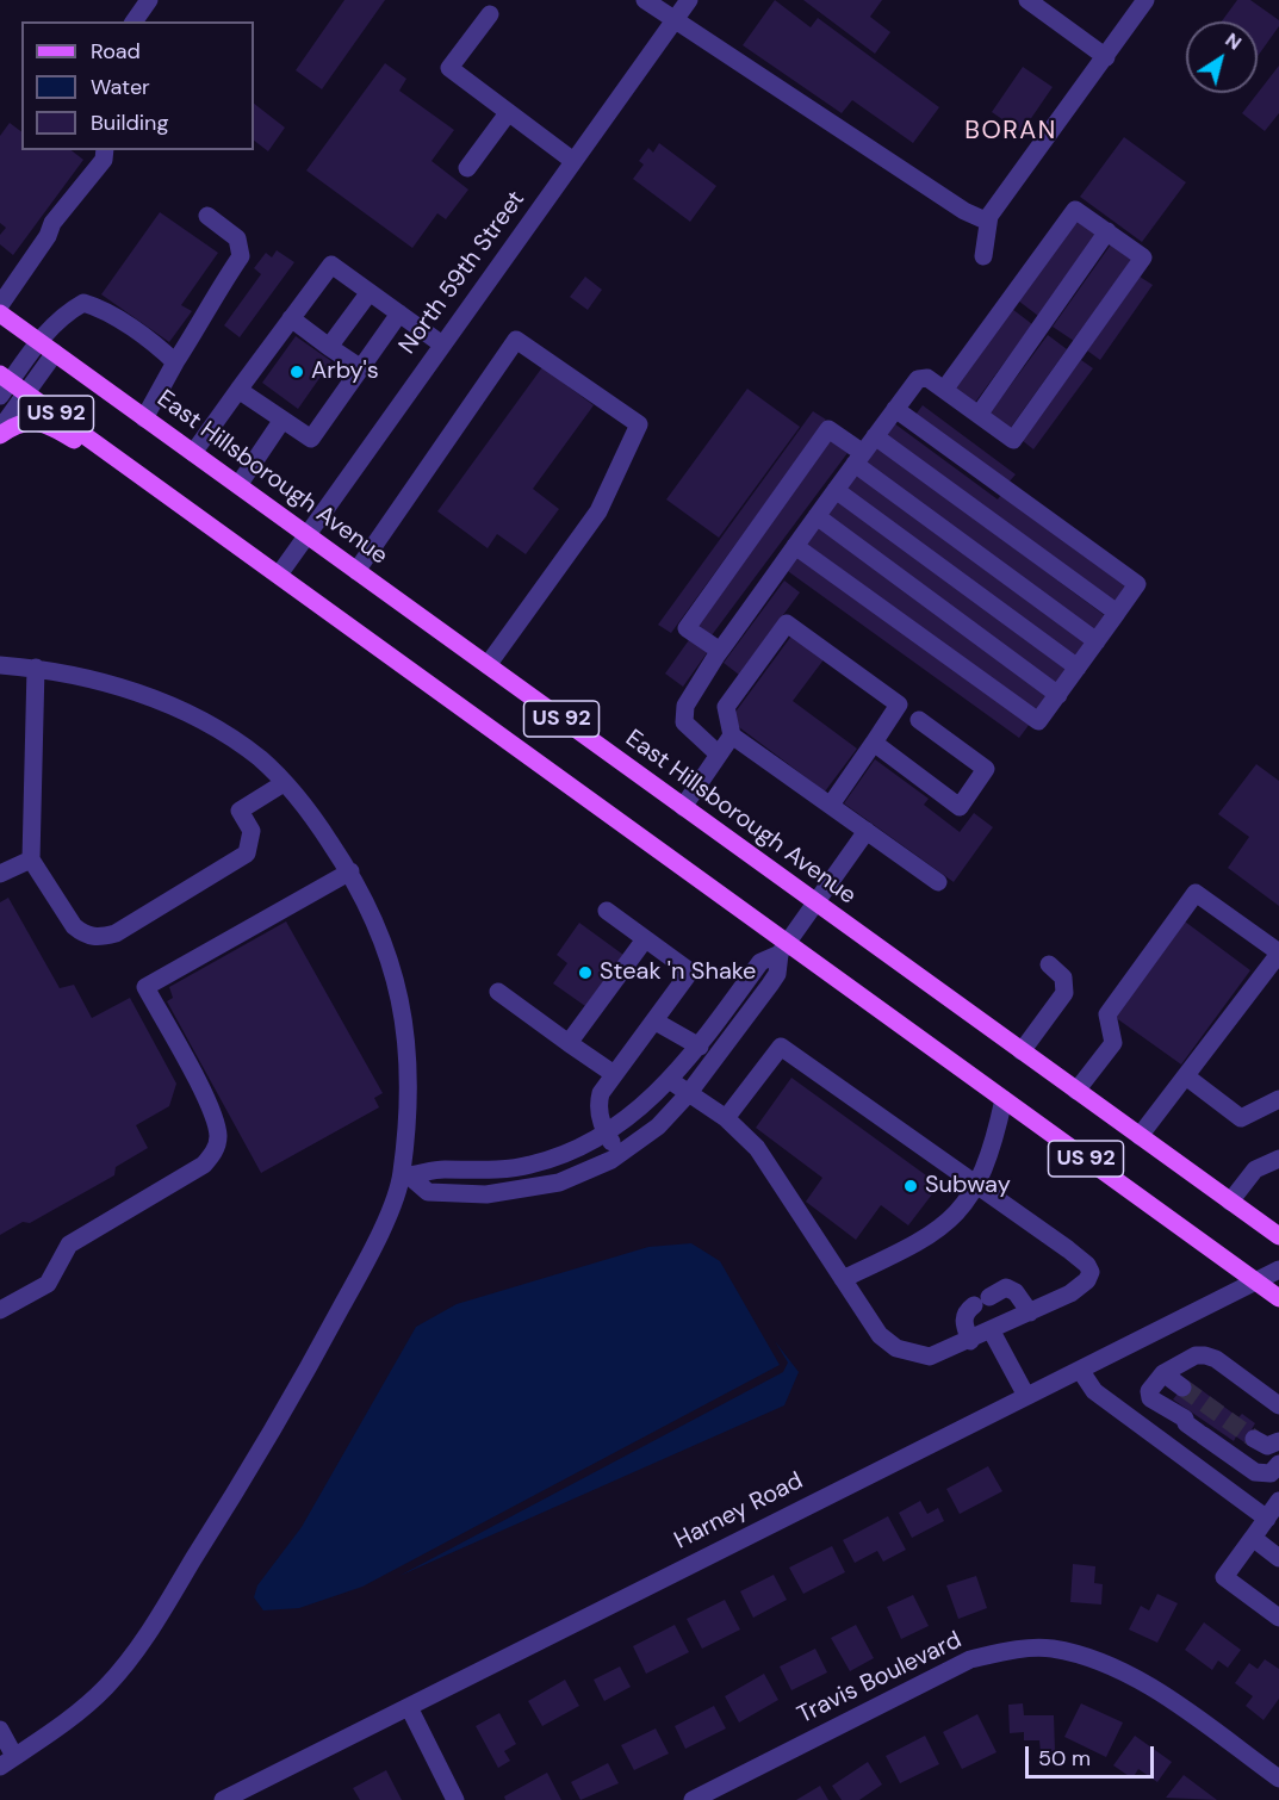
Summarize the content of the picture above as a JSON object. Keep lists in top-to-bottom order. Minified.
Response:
{"streets":{"main road":["US 92","East Hillsborough Avenue"],"street":["North 59th Street","Harney Road","Travis Boulevard"]},"crossings":[["North 59th Street","US 92"],["North 59th Street","East Hillsborough Avenue"],["US 92","Harney Road"]],"districts":["BORAN"],"places":["Arby's","Steak 'n Shake","Subway"],"legend":["Road","Water","Building"],"scale_bar":"50 m","north":"top right"}
